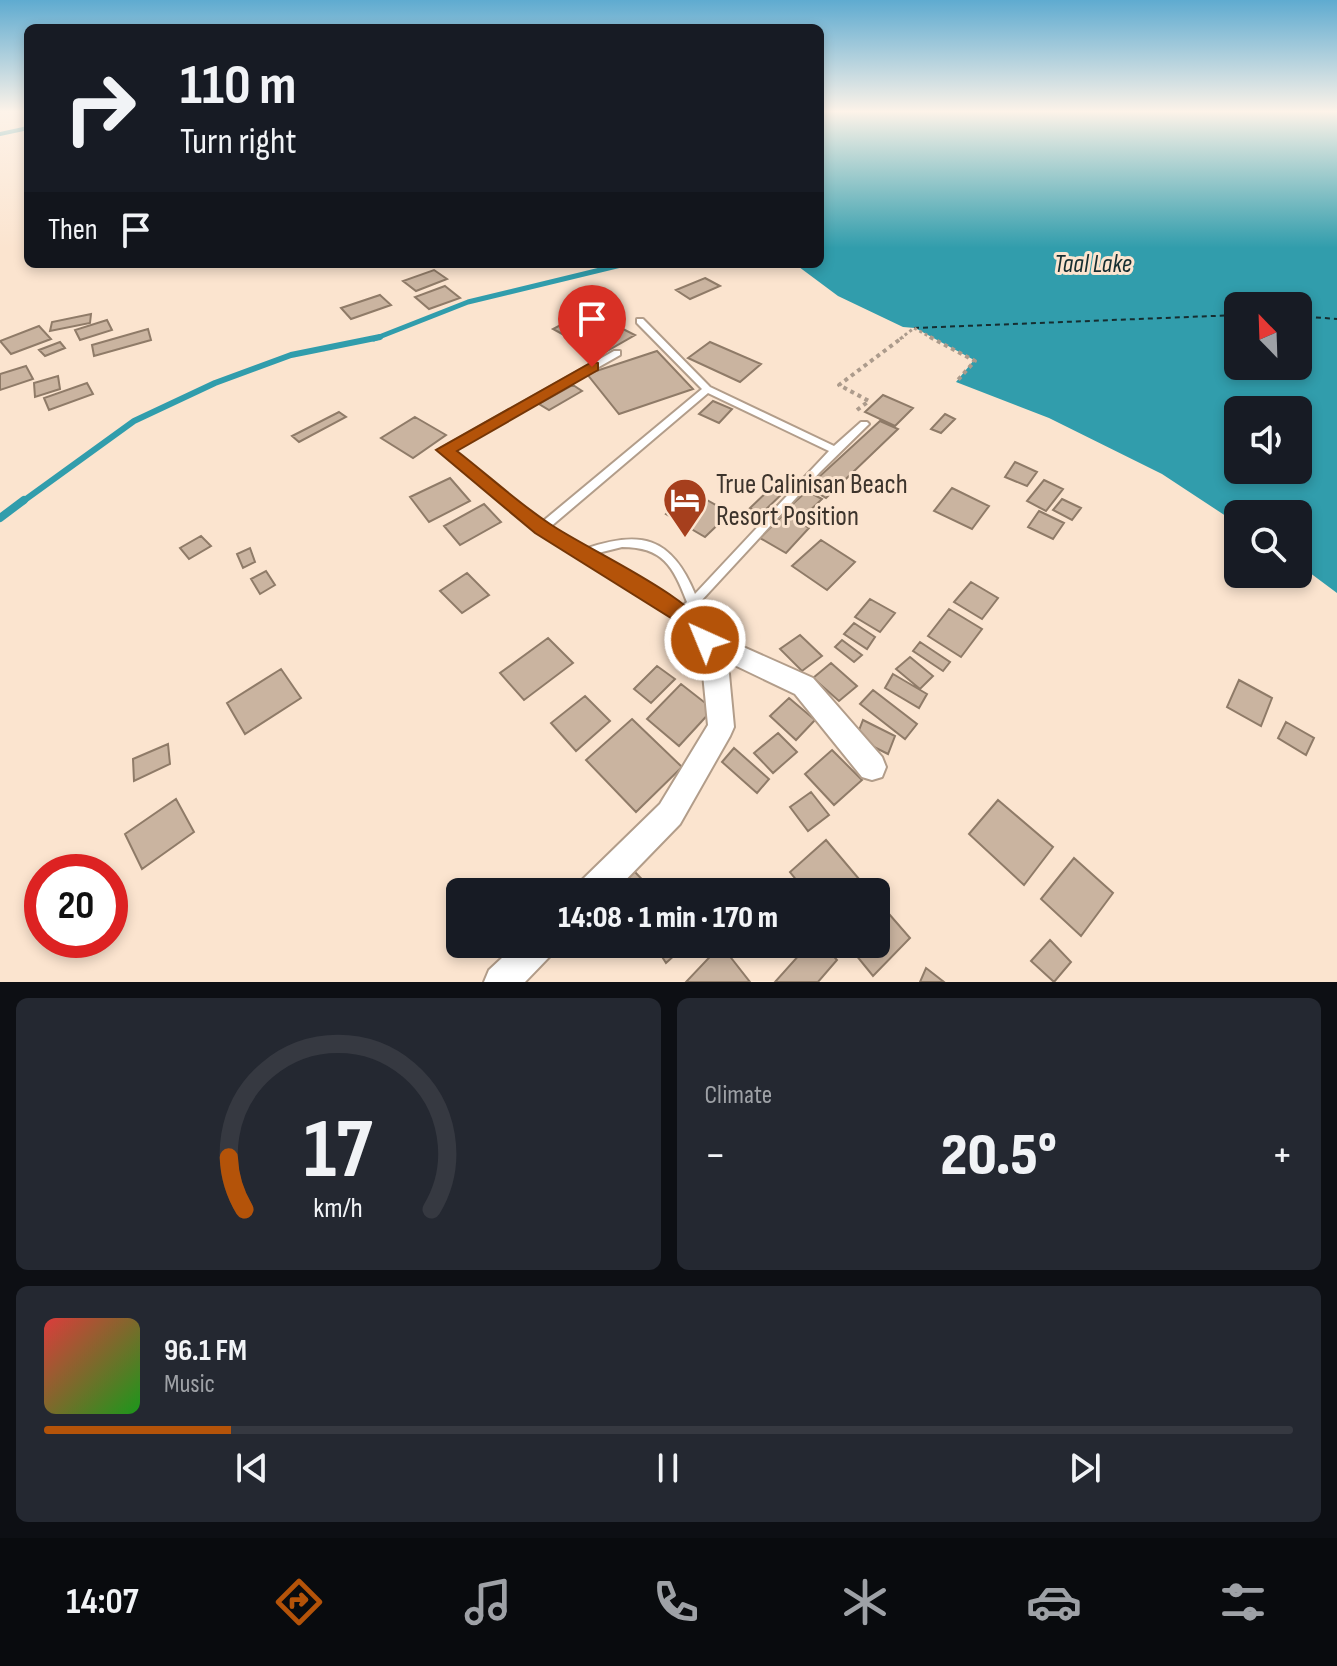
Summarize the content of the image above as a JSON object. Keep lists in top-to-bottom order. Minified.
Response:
{"water":["Taal Lake"],"places":{"hotel":["True Calinisan Beach Resort Position"]},"north":"top left","page":{"turn":["110 m","Turn right"],"then":"Then","limit":"20","trip":"14:08 · 1 min · 170 m","tile":"Climate","heat":["−","20.5°","+"],"song":["96.1 FM","Music"],"tabs":"14:07","gauge":["17","km/h"]}}
